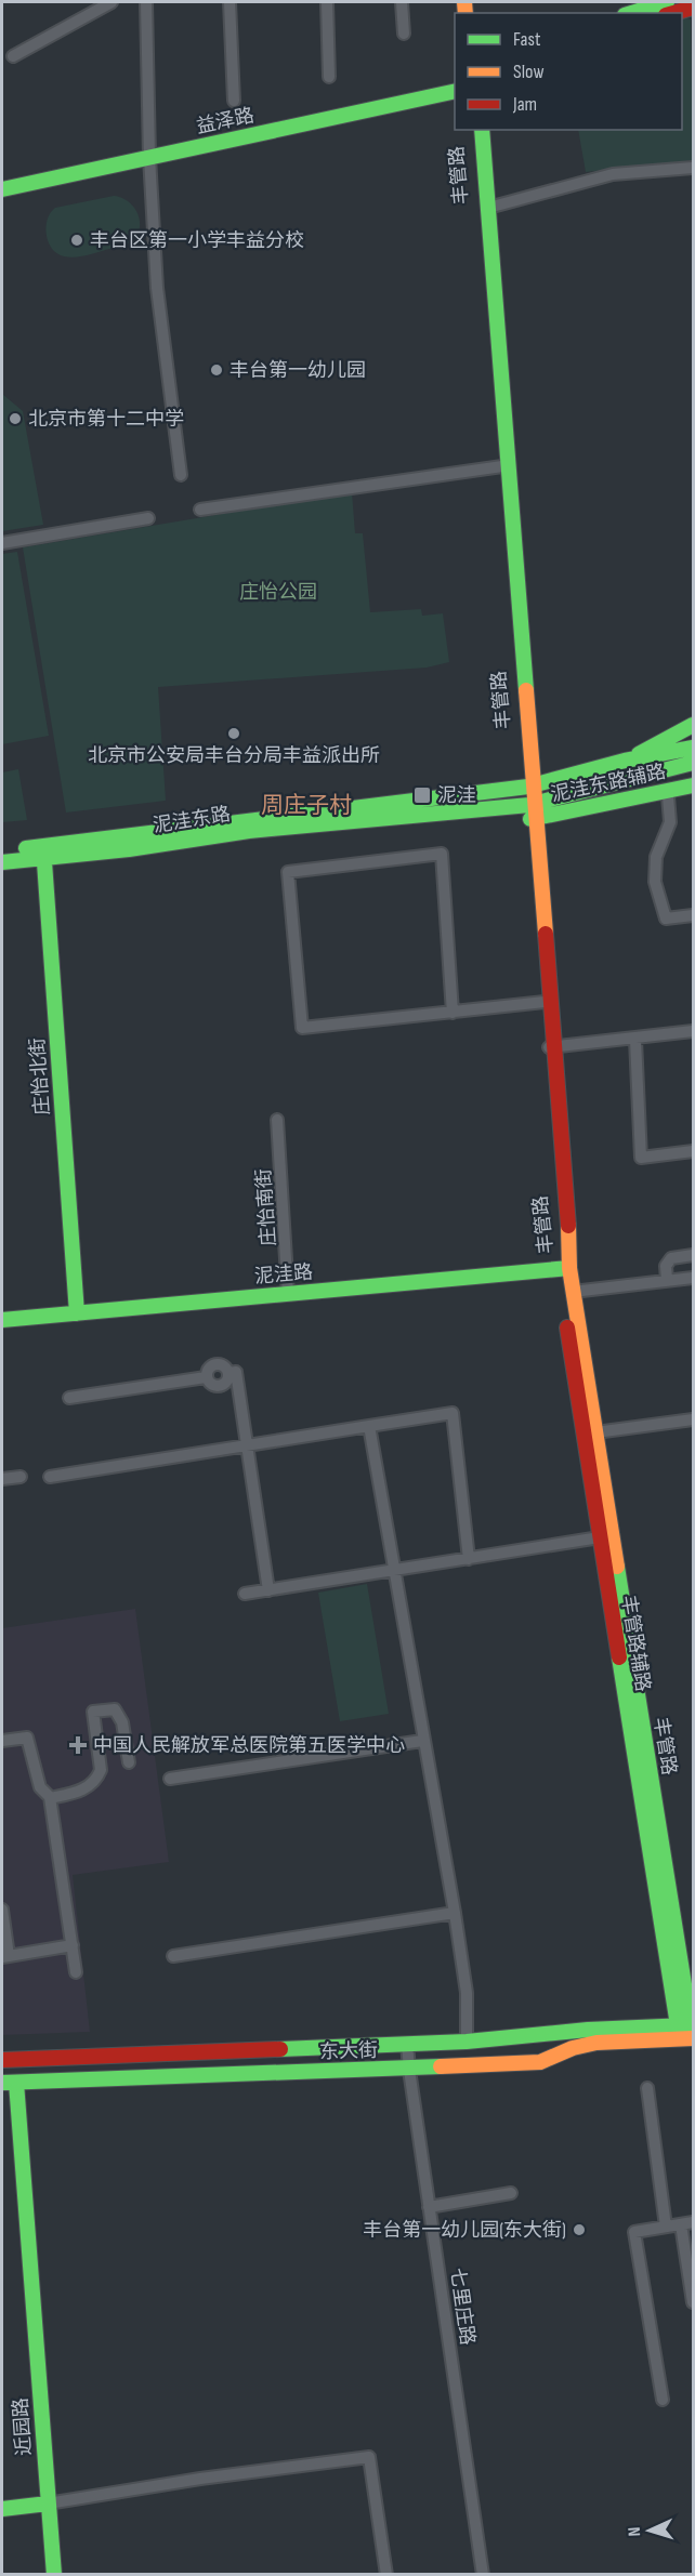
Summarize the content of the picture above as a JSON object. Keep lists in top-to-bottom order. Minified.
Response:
{"streets":{"main road":["益泽路","丰管路","泥洼东路辅路","泥洼东路","庄怡北街","泥洼路","丰管路辅路","东大街","近园路"],"street":["庄怡南街","七里庄路"]},"crossings":[["丰管路","泥洼东路辅路"],["丰管路","泥洼东路"],["丰管路","泥洼路"],["丰管路","丰管路辅路"],["丰管路","东大街"],["泥洼东路辅路","泥洼东路"],["泥洼东路","庄怡北街"],["庄怡北街","泥洼路"],["庄怡南街","泥洼路"],["泥洼路","丰管路辅路"],["丰管路辅路","东大街"],["东大街","七里庄路"],["东大街","近园路"]],"districts":["周庄子村"],"parks":["庄怡公园"],"places":{"other":["丰台区第一小学丰益分校","丰台第一幼儿园","北京市第十二中学","北京市公安局丰台分局丰益派出所","丰台第一幼儿园(东大街)"],"transit":["泥洼"],"health":["中国人民解放军总医院第五医学中心"]},"legend":["Fast","Slow","Jam"],"north":"left"}
